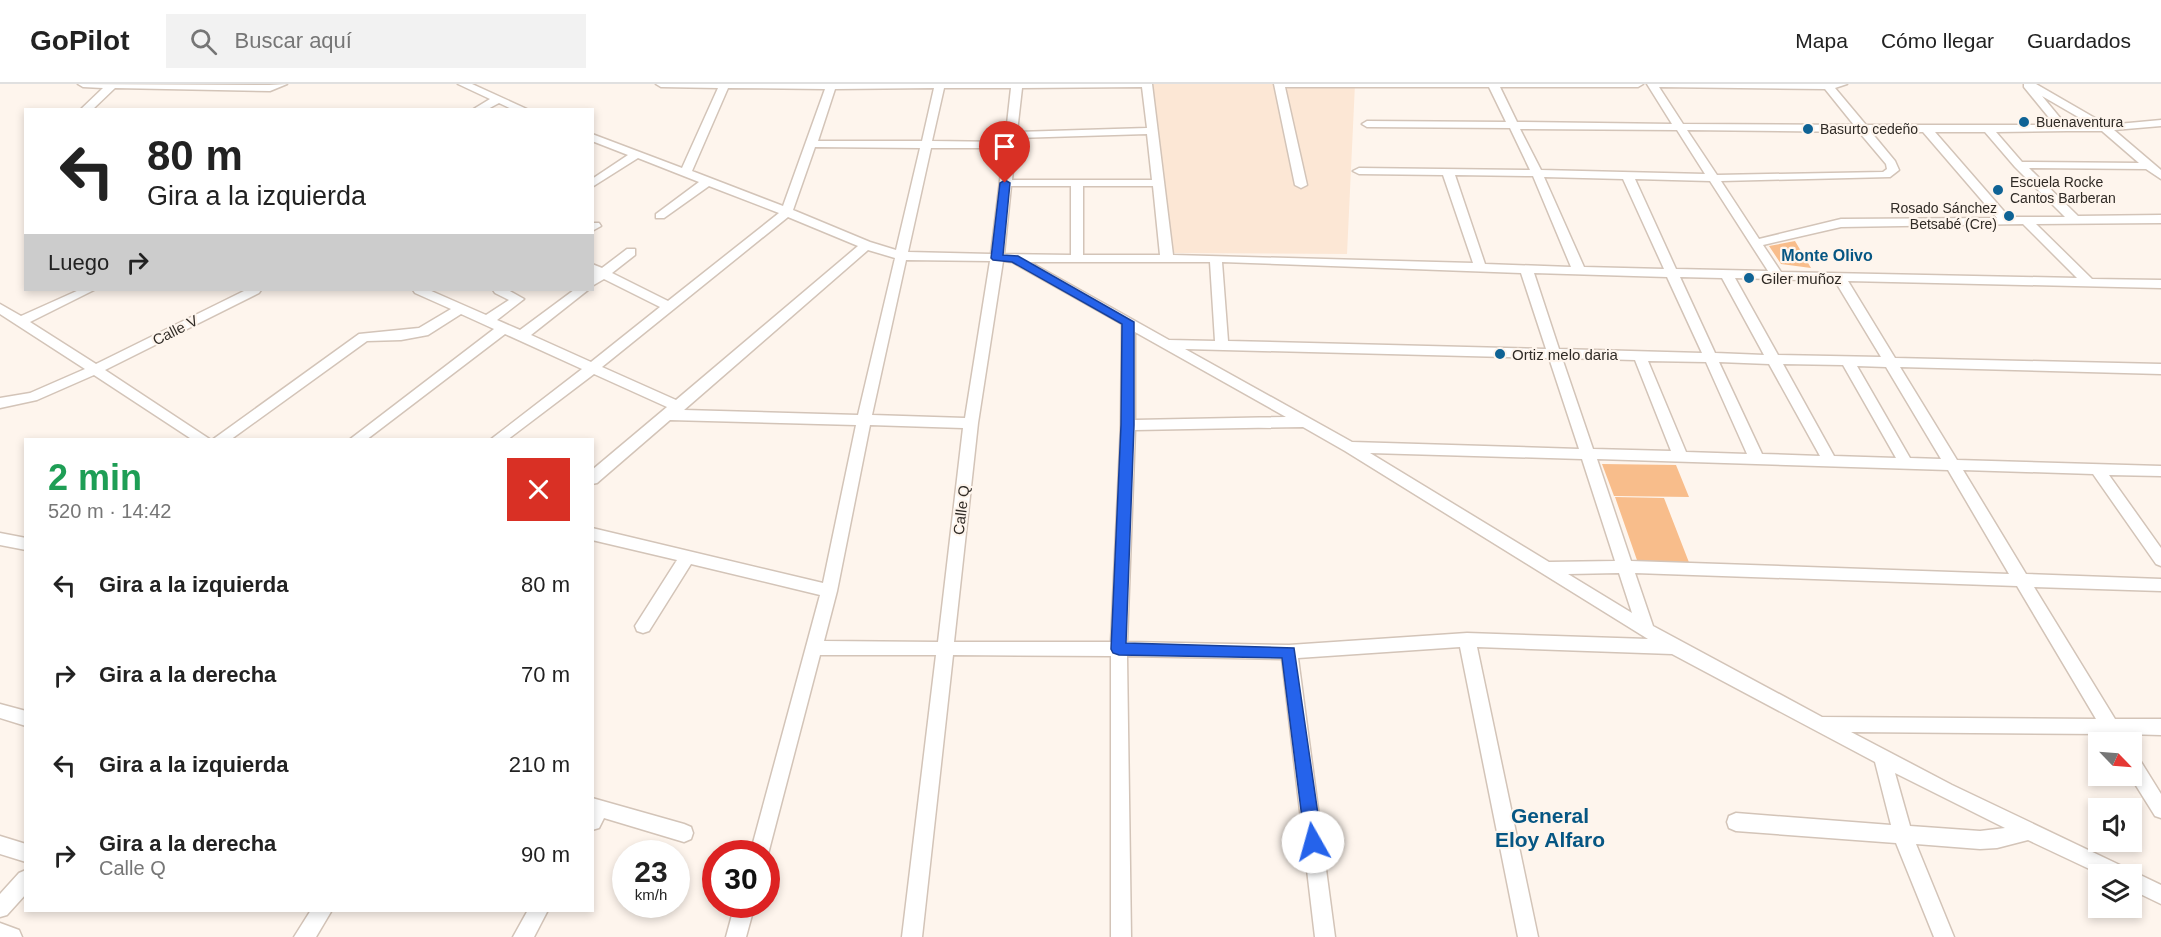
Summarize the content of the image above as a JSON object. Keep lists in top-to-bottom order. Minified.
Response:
{"streets":{"street":["Calle V","Calle Q"]},"districts":["Monte Olivo","General Eloy Alfaro"],"places":["Buenaventura","Basurto cedeño","Escuela Rocke Cantos Barberan","Rosado Sánchez Betsabé (Cre)","Giler muñoz","Ortiz melo daria"],"north":"bottom right","page":{"header":"GoPilot","search":"Buscar aquí","nav":["Mapa","Cómo llegar","Guardados"],"turn":["80 m","Gira a la izquierda"],"then":"Luego","heading":["2 min","520 m · 14:42"],"list":[{"name":"Gira a la izquierda","value":"80 m"},{"name":"Gira a la derecha","value":"70 m"},{"name":"Gira a la izquierda","value":"210 m"},{"name":"Gira a la derecha","note":"Calle Q","value":"90 m"}],"speed":"23 km/h","limit":"30"}}
